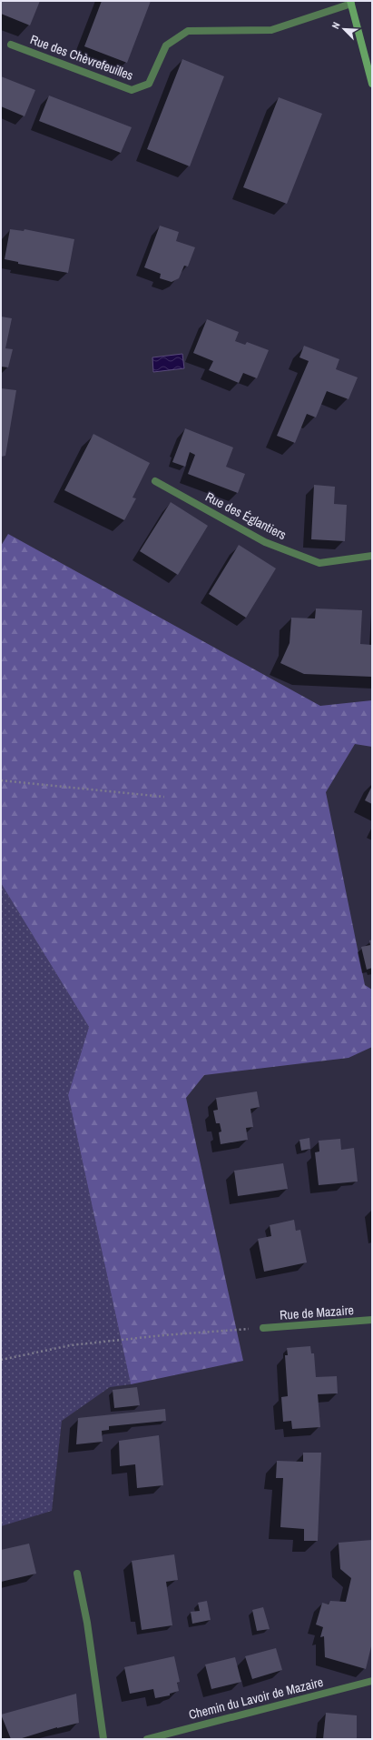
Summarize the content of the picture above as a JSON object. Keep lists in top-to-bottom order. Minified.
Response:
{"streets":{"street":["Rue des Chèvrefeuilles","Rue des Églantiers","Rue de Mazaire","Chemin du Lavoir de Mazaire"]},"north":"top left"}
